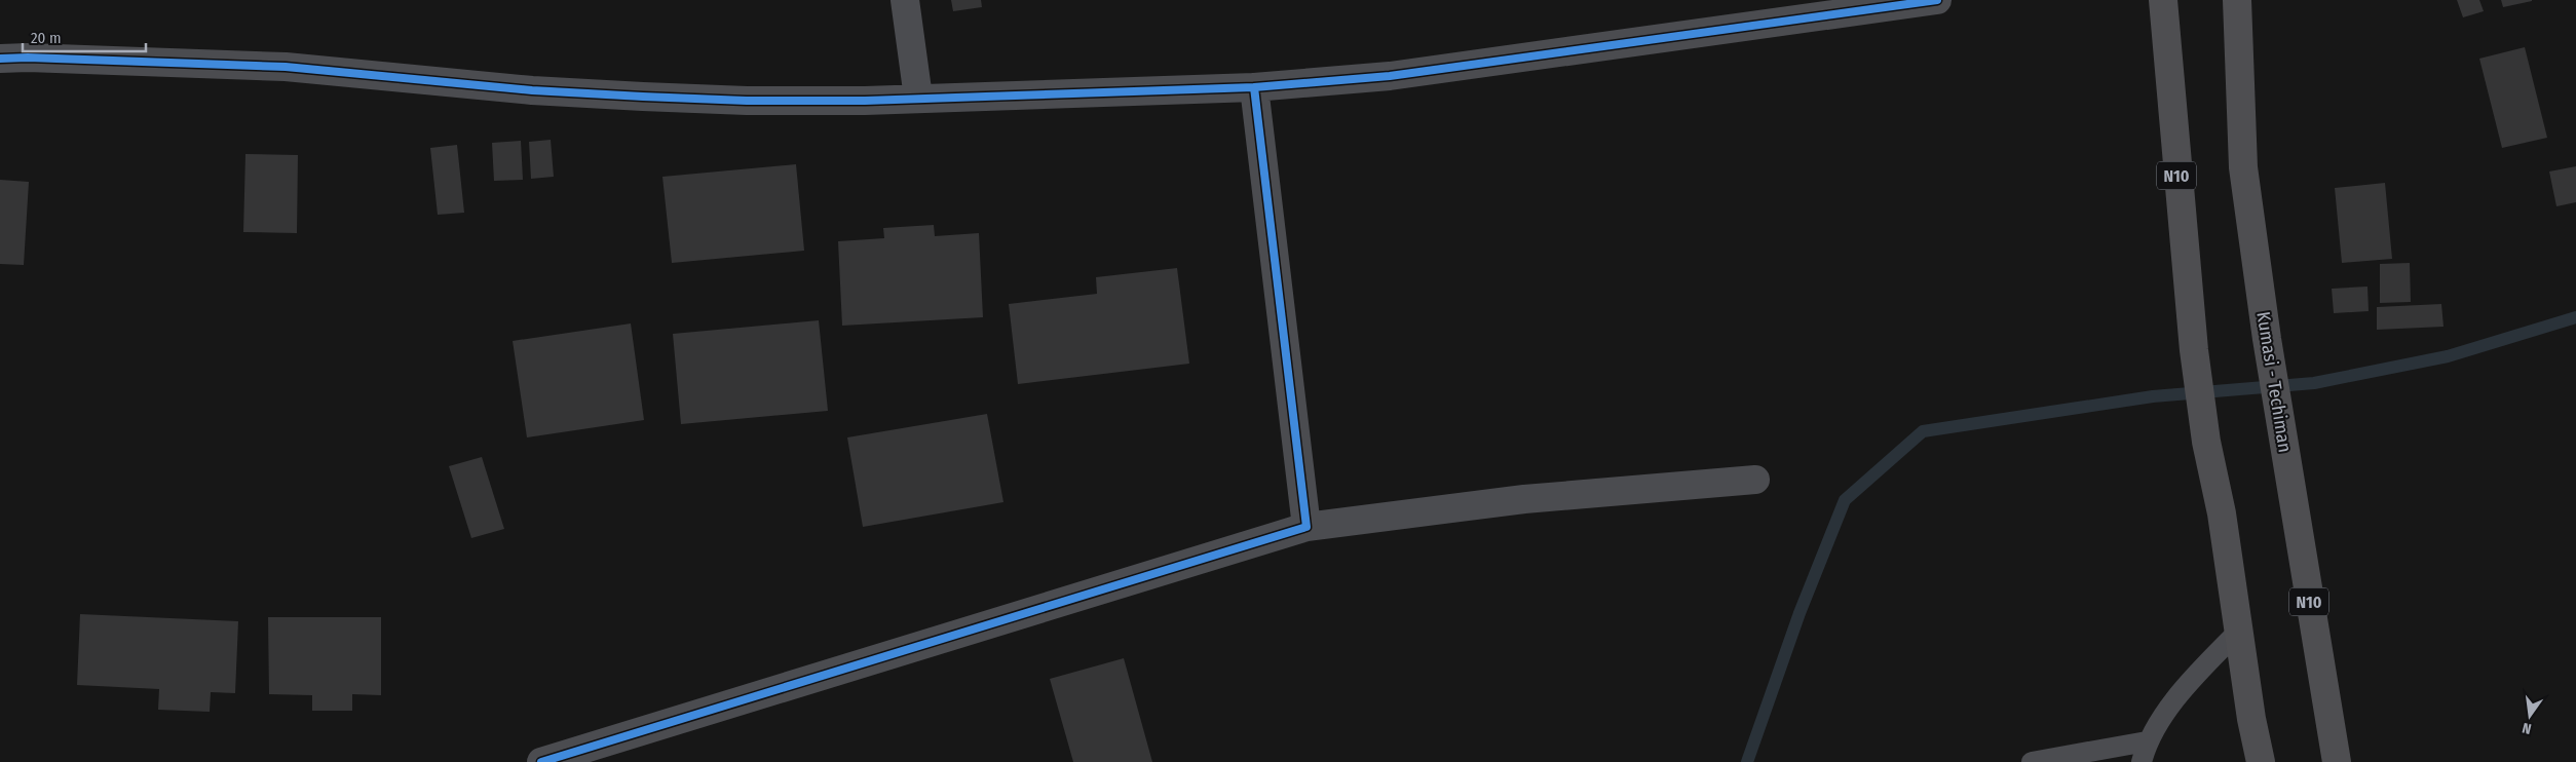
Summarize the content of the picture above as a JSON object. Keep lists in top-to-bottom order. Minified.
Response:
{"streets":{"highway":["N10","Kumasi - Techiman"]},"scale_bar":"20 m","north":"bottom"}
